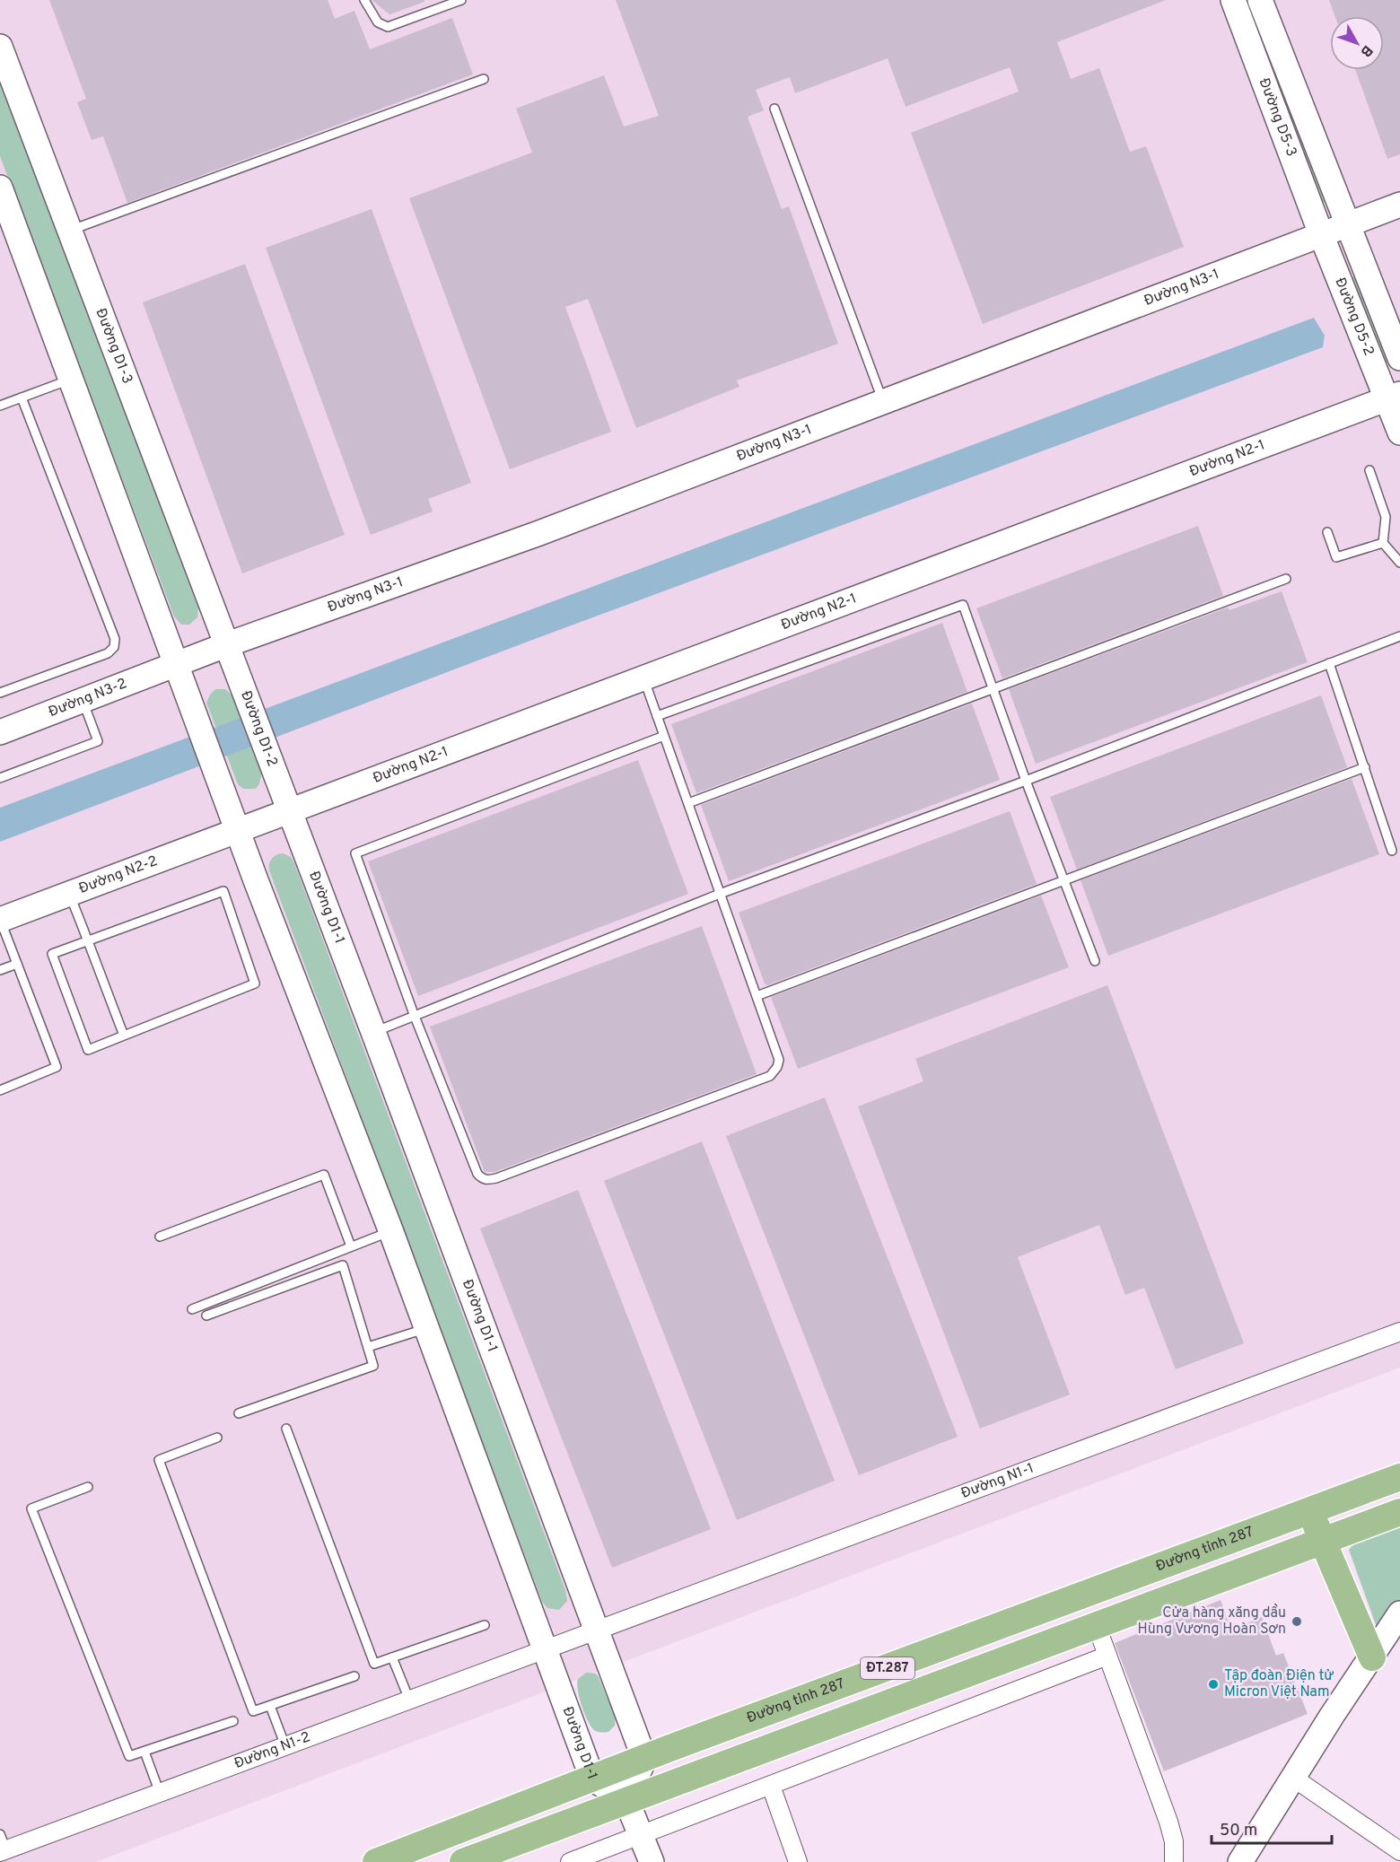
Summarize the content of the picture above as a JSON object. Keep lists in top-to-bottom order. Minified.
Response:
{"streets":{"main road":["Đường tỉnh 287","ĐT.287"],"street":["Đường D5-3","Đường N3-1","Đường D5-2","Đường D1-3","Đường N2-1","Đường N3-2","Đường D1-2","Đường N2-2","Đường D1-1","Đường N1-1","Đường N1-2"]},"crossings":[["Đường D5-3","Đường N3-1"],["Đường D5-3","Đường D5-2"],["Đường N3-1","Đường D5-2"],["Đường N3-1","Đường D1-3"],["Đường N3-1","Đường N3-2"],["Đường N3-1","Đường D1-2"],["Đường D5-2","Đường N2-1"],["Đường D1-3","Đường D1-2"],["Đường N2-1","Đường D1-2"],["Đường N2-1","Đường N2-2"],["Đường N2-1","Đường D1-1"],["Đường D1-2","Đường D1-1"],["Đường N2-2","Đường D1-1"],["Đường D1-1","Đường N1-1"],["Đường D1-1","Đường tỉnh 287"],["Đường D1-1","ĐT.287"],["Đường D1-1","Đường N1-2"],["Đường N1-1","Đường N1-2"]],"places":["Cửa hàng xăng dầu Hùng Vương Hoàn Sơn","Tập đoàn Điện tử Micron Việt Nam"],"scale_bar":"50 m","north":"bottom right"}
